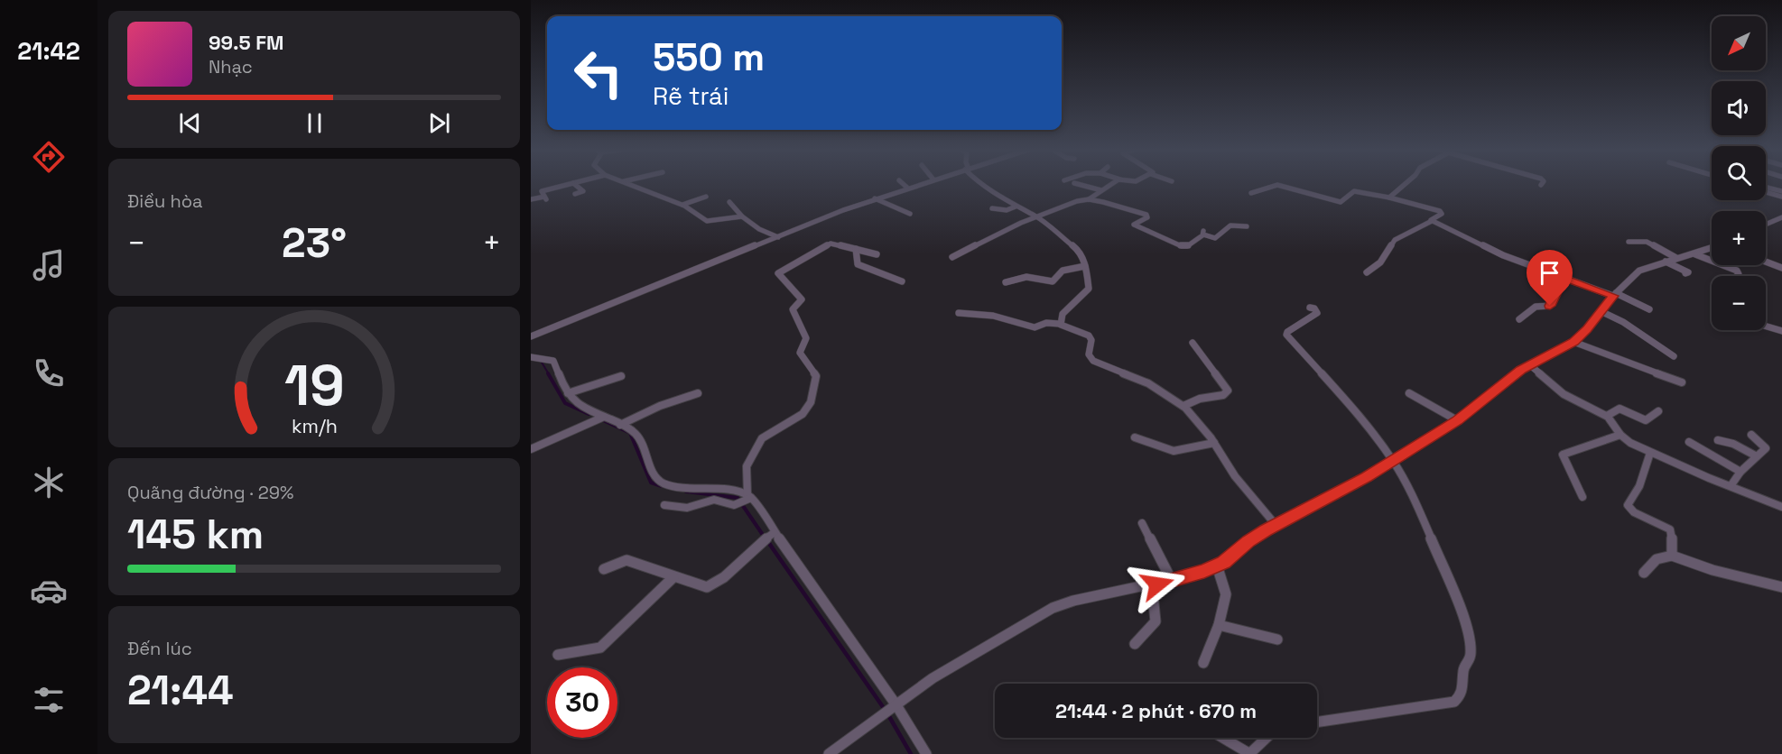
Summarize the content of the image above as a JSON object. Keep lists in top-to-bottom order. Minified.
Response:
{"north":"bottom left","page":{"tabs":"21:42","map_buttons":["+","−"],"turn":["550 m","Rẽ trái"],"song":["99.5 FM","Nhạc"],"tile":["Điều hòa",["Quãng đường · 29%","145 km"],["Đến lúc","21:44"]],"heat":["−","23°","+"],"limit":"30","trip":"21:44 · 2 phút · 670 m","gauge":["19","km/h"]}}
